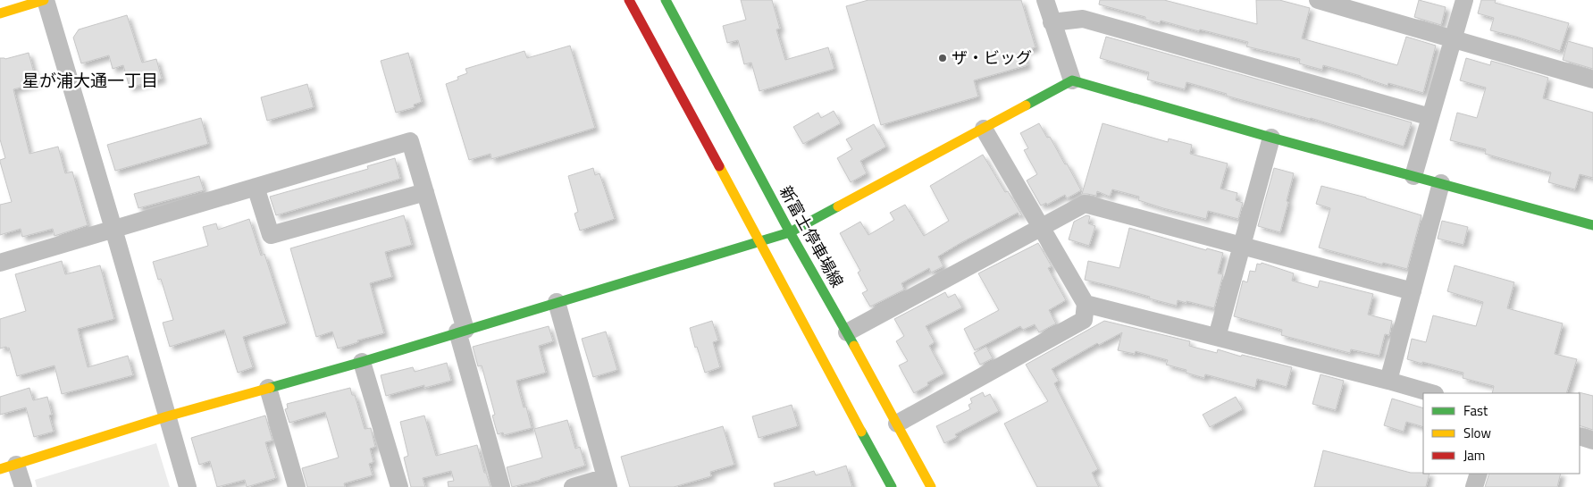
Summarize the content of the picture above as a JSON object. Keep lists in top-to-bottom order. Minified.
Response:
{"streets":{"main road":["新富士停車場線"]},"districts":["星が浦大通一丁目"],"places":["ザ・ビッグ"],"legend":["Fast","Slow","Jam"]}
